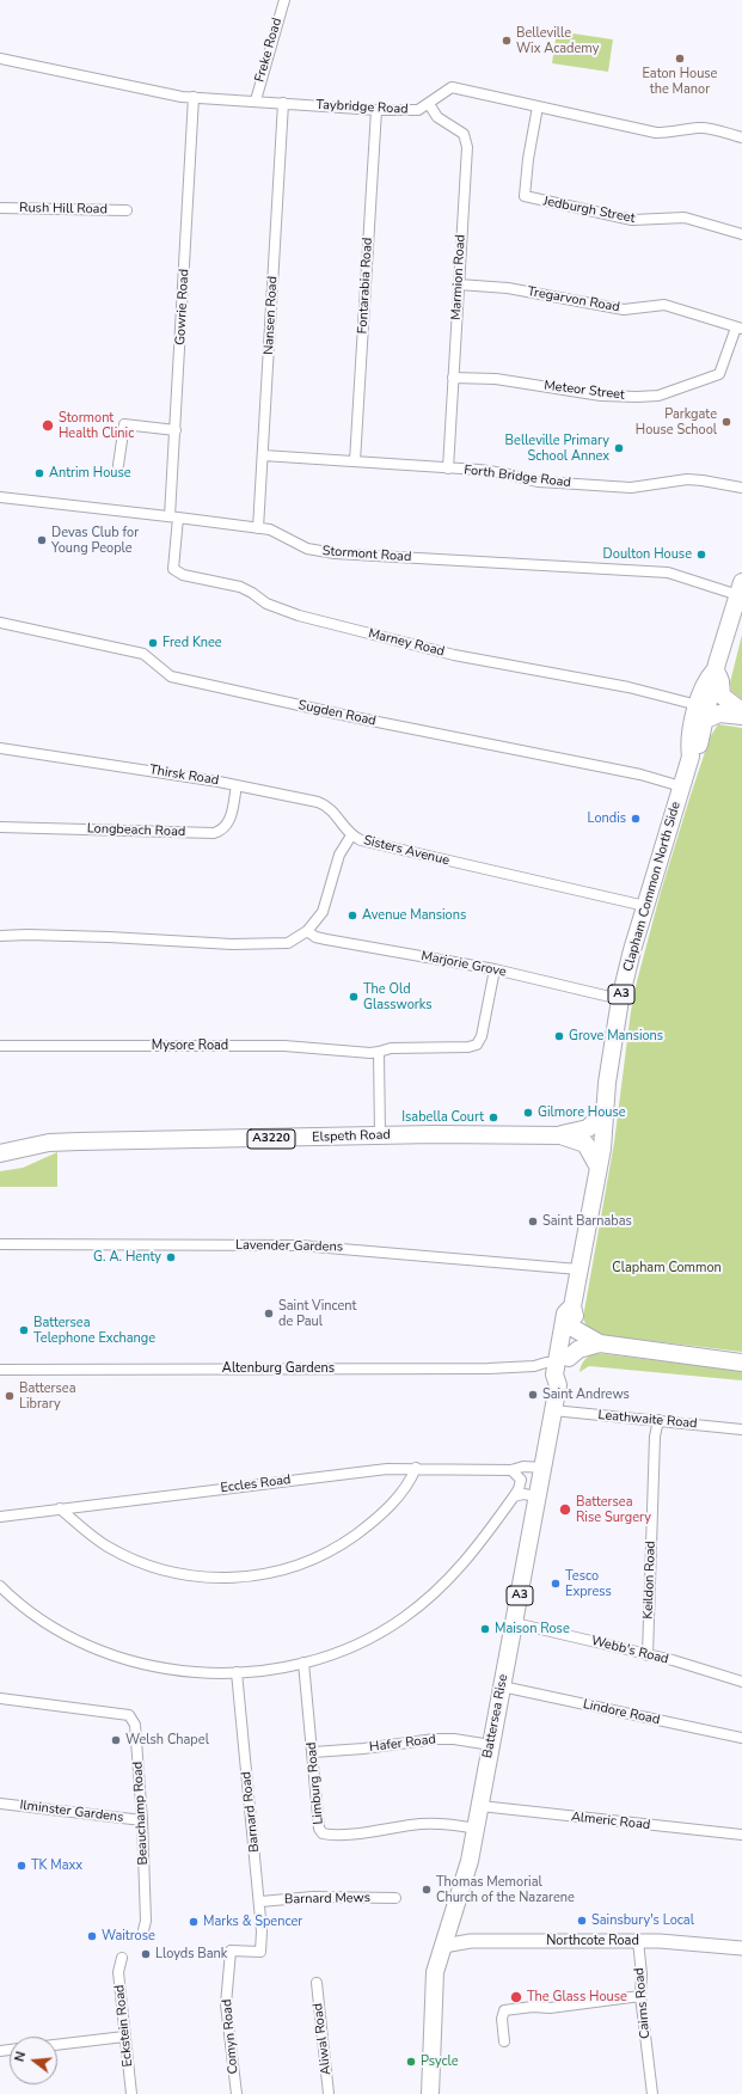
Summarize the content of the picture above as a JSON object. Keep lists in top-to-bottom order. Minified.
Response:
{"streets":{"highway":["Clapham Common North Side","A3","Elspeth Road","A3220","Battersea Rise"],"main road":["Northcote Road"],"street":["Freke Road","Taybridge Road","Rush Hill Road","Jedburgh Street","Marmion Road","Fontarabia Road","Tregarvon Road","Gowrie Road","Nansen Road","Meteor Street","Forth Bridge Road","Stormont Road","Marney Road","Sugden Road","Thirsk Road","Longbeach Road","Sisters Avenue","Marjorie Grove","Mysore Road","Lavender Gardens","Altenburg Gardens","Leathwaite Road","Eccles Road","Keildon Road","Webb's Road","Lindore Road","Hafer Road","Limburg Road","Ilminster Gardens","Barnard Road","Beauchamp Road","Almeric Road","Barnard Mews","Cairns Road","Eckstein Road","Comyn Road","Aliwal Road"]},"crossings":[["Freke Road","Taybridge Road"],["Taybridge Road","Jedburgh Street"],["Taybridge Road","Marmion Road"],["Taybridge Road","Fontarabia Road"],["Taybridge Road","Gowrie Road"],["Taybridge Road","Nansen Road"],["Marmion Road","Tregarvon Road"],["Marmion Road","Meteor Street"],["Marmion Road","Forth Bridge Road"],["Fontarabia Road","Forth Bridge Road"],["Tregarvon Road","Meteor Street"],["Gowrie Road","Stormont Road"],["Gowrie Road","Marney Road"],["Nansen Road","Forth Bridge Road"],["Nansen Road","Stormont Road"],["Stormont Road","Marney Road"],["Marney Road","Clapham Common North Side"],["Sugden Road","Clapham Common North Side"],["Thirsk Road","Longbeach Road"],["Thirsk Road","Sisters Avenue"],["Sisters Avenue","Clapham Common North Side"],["Sisters Avenue","Marjorie Grove"],["Clapham Common North Side","Marjorie Grove"],["Clapham Common North Side","Elspeth Road"],["Clapham Common North Side","Lavender Gardens"],["Clapham Common North Side","Battersea Rise"],["Marjorie Grove","Mysore Road"],["Altenburg Gardens","Battersea Rise"],["Leathwaite Road","Keildon Road"],["Leathwaite Road","Battersea Rise"],["Eccles Road","Battersea Rise"],["Keildon Road","Webb's Road"],["Webb's Road","Battersea Rise"],["Lindore Road","Battersea Rise"],["Battersea Rise","Hafer Road"],["Battersea Rise","Limburg Road"],["Battersea Rise","Almeric Road"],["Battersea Rise","Northcote Road"],["Hafer Road","Limburg Road"],["Ilminster Gardens","Beauchamp Road"],["Barnard Road","Barnard Mews"],["Barnard Road","Comyn Road"],["Northcote Road","Cairns Road"]],"parks":["Clapham Common"],"places":["Belleville Wix Academy","Eaton House the Manor","Parkgate House School","Stormont Health Clinic","Belleville Primary School Annex","Antrim House","Devas Club for Young People","Doulton House","Fred Knee","Londis","Avenue Mansions","The Old Glassworks","Grove Mansions","Gilmore House","Isabella Court","Saint Barnabas","G. A. Henty","Saint Vincent de Paul","Battersea Telephone Exchange","Saint Andrews","Battersea Library","Battersea Rise Surgery","Tesco Express","Maison Rose","Welsh Chapel","TK Maxx","Thomas Memorial Church of the Nazarene","Sainsbury's Local","Marks & Spencer","Waitrose","Lloyds Bank","The Glass House","Psycle"],"north":"left"}
